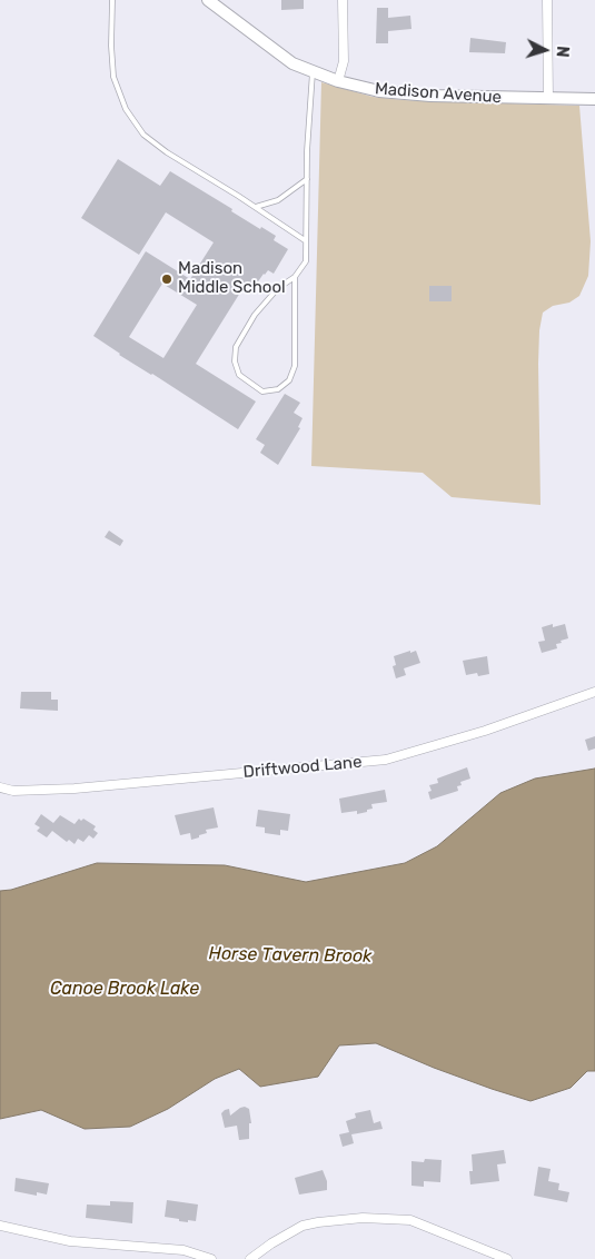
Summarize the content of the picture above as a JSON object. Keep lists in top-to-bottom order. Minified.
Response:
{"streets":{"street":["Madison Avenue","Driftwood Lane"]},"water":["Horse Tavern Brook","Canoe Brook Lake"],"places":["Madison Middle School"],"north":"right"}
